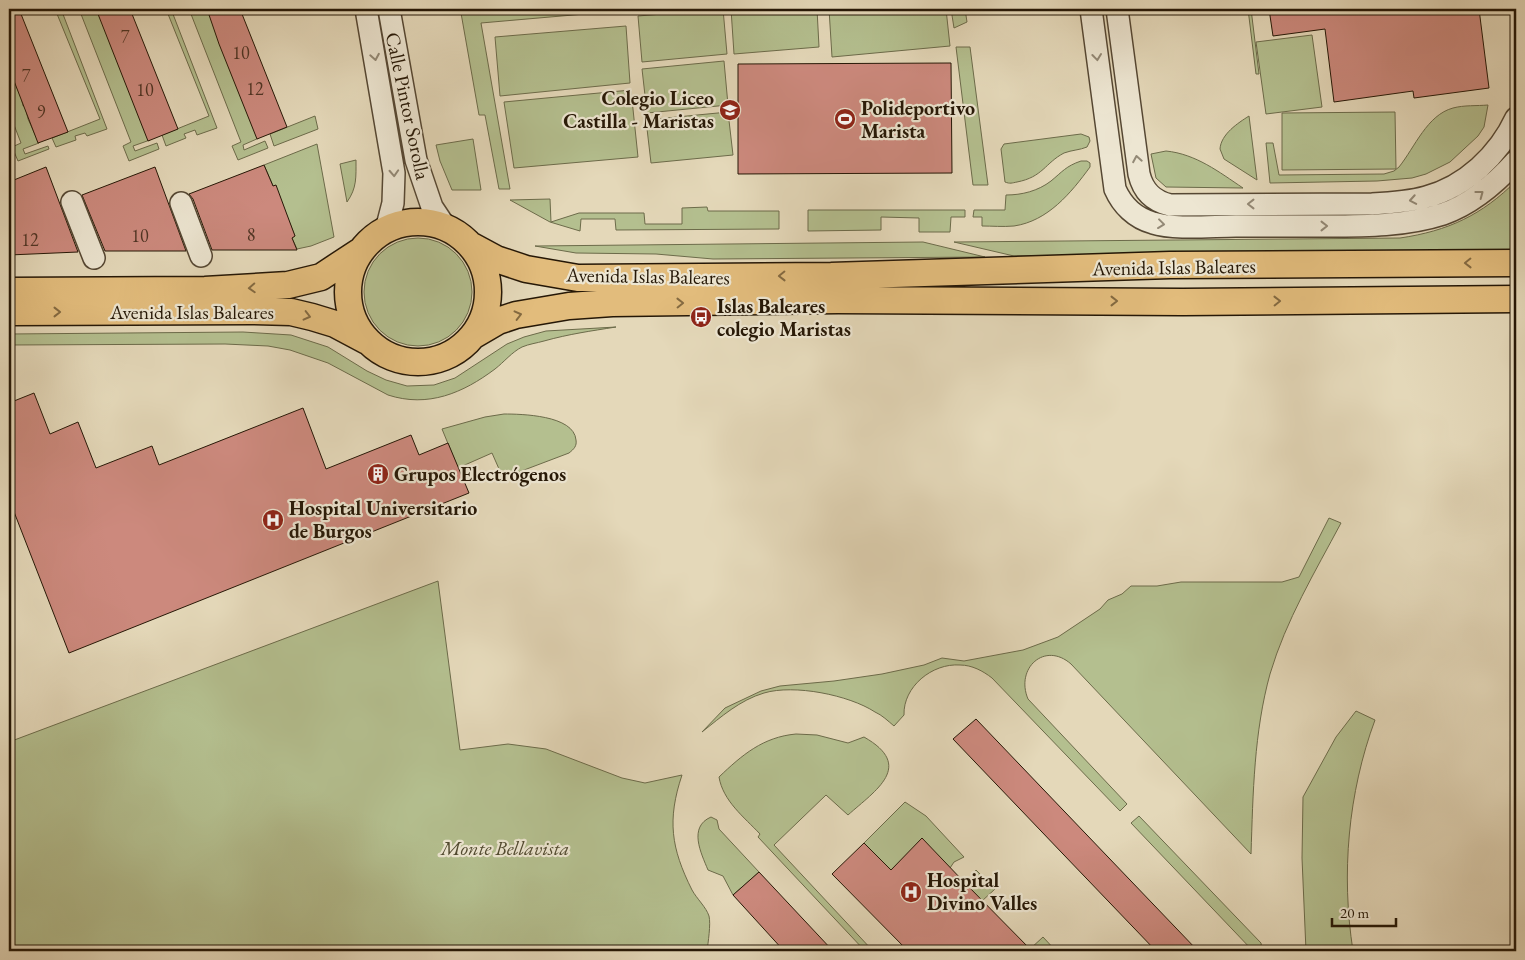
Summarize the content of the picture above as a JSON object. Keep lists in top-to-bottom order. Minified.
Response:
{"streets":{"main road":["Avenida Islas Baleares"],"street":["Calle Pintor Sorolla"]},"crossings":[["Calle Pintor Sorolla","Avenida Islas Baleares"]],"parks":["Monte Bellavista"],"places":{"school or university":["Colegio Liceo Castilla - Maristas"],"sports":["Polideportivo Marista"],"bus stop":["Islas Baleares colegio Maristas"],"building":["Grupos Electrógenos"],"hospital":["Hospital Universitario de Burgos","Hospital Divino Valles"]},"house_numbers":["7","10","7","12","10","9","8","10","12"],"scale_bar":"20 m"}
